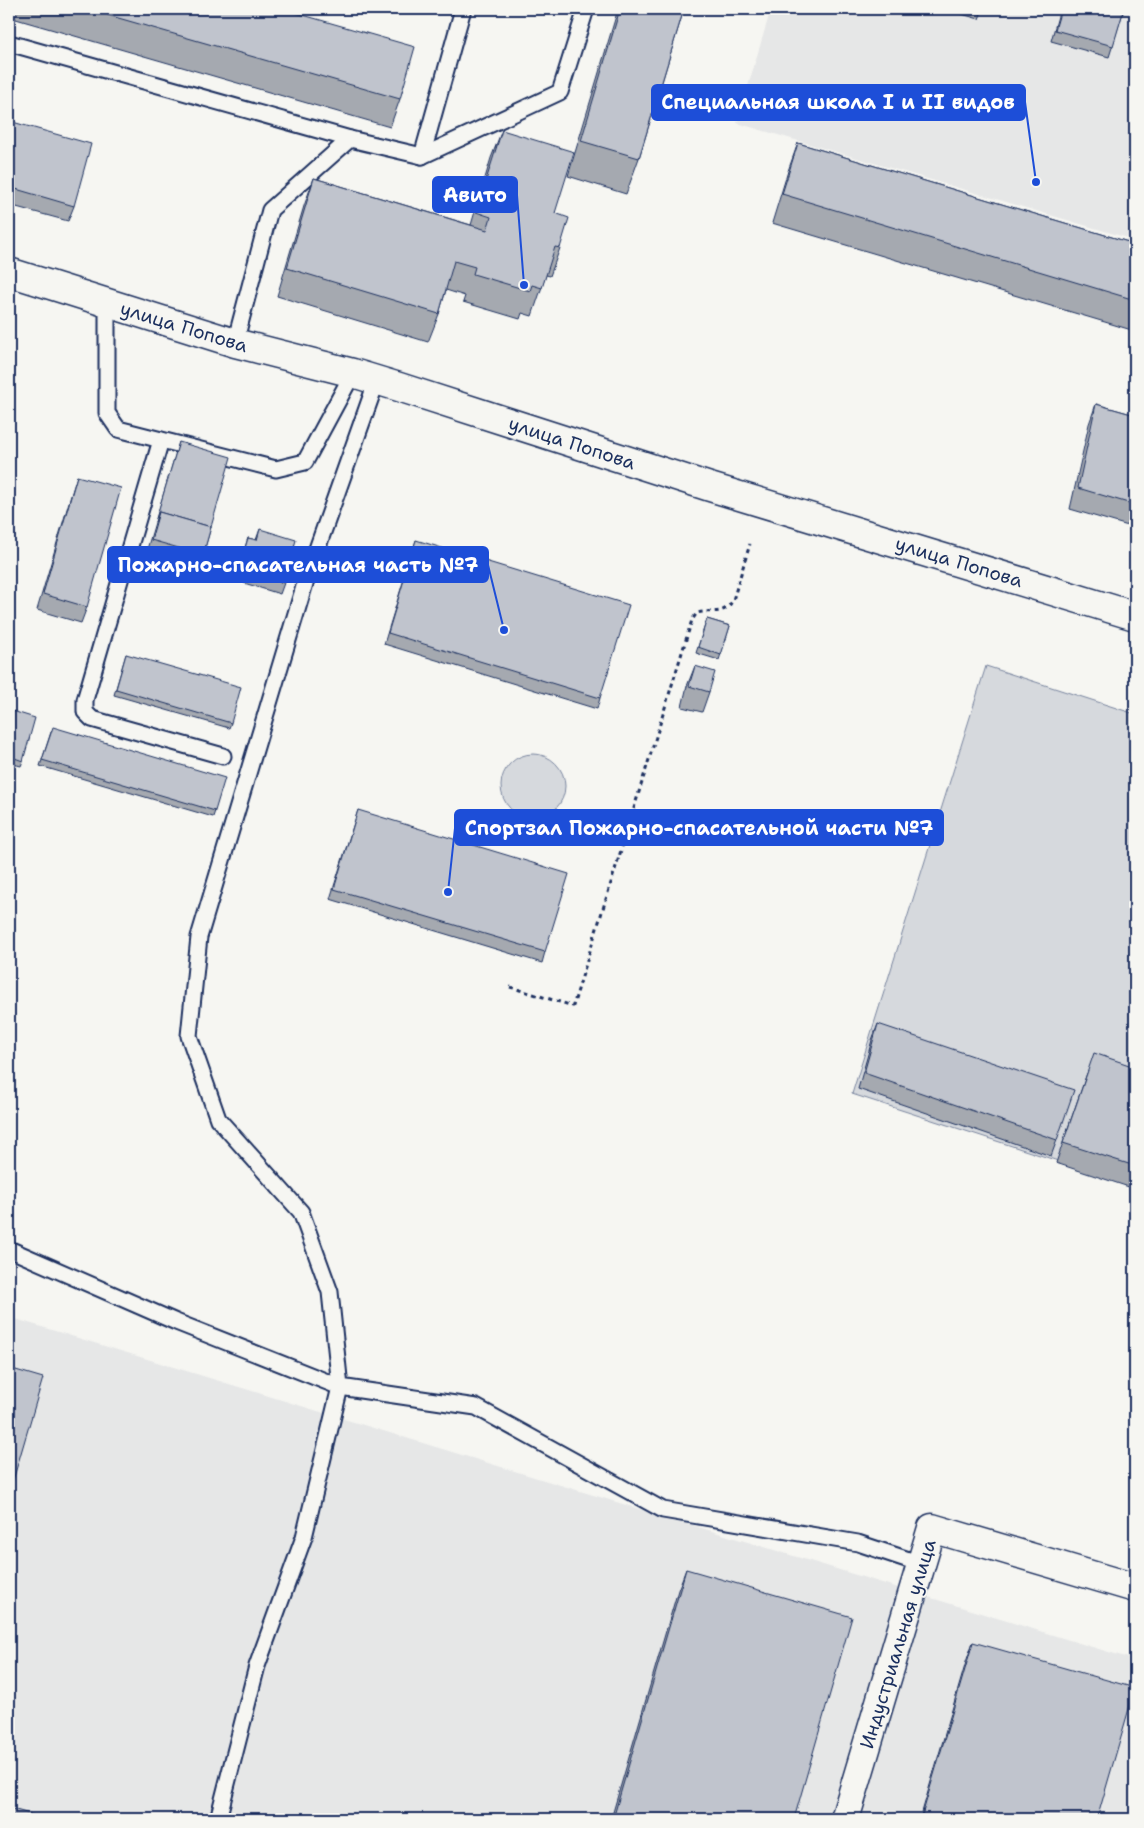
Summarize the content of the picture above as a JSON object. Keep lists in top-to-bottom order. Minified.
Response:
{"streets":{"street":["улица Попова","Индустриальная улица"]},"places":["Специальная школа I и II видов","Авито","Пожарно-спасательная часть №7","Спортзал Пожарно-спасательной части №7"]}
